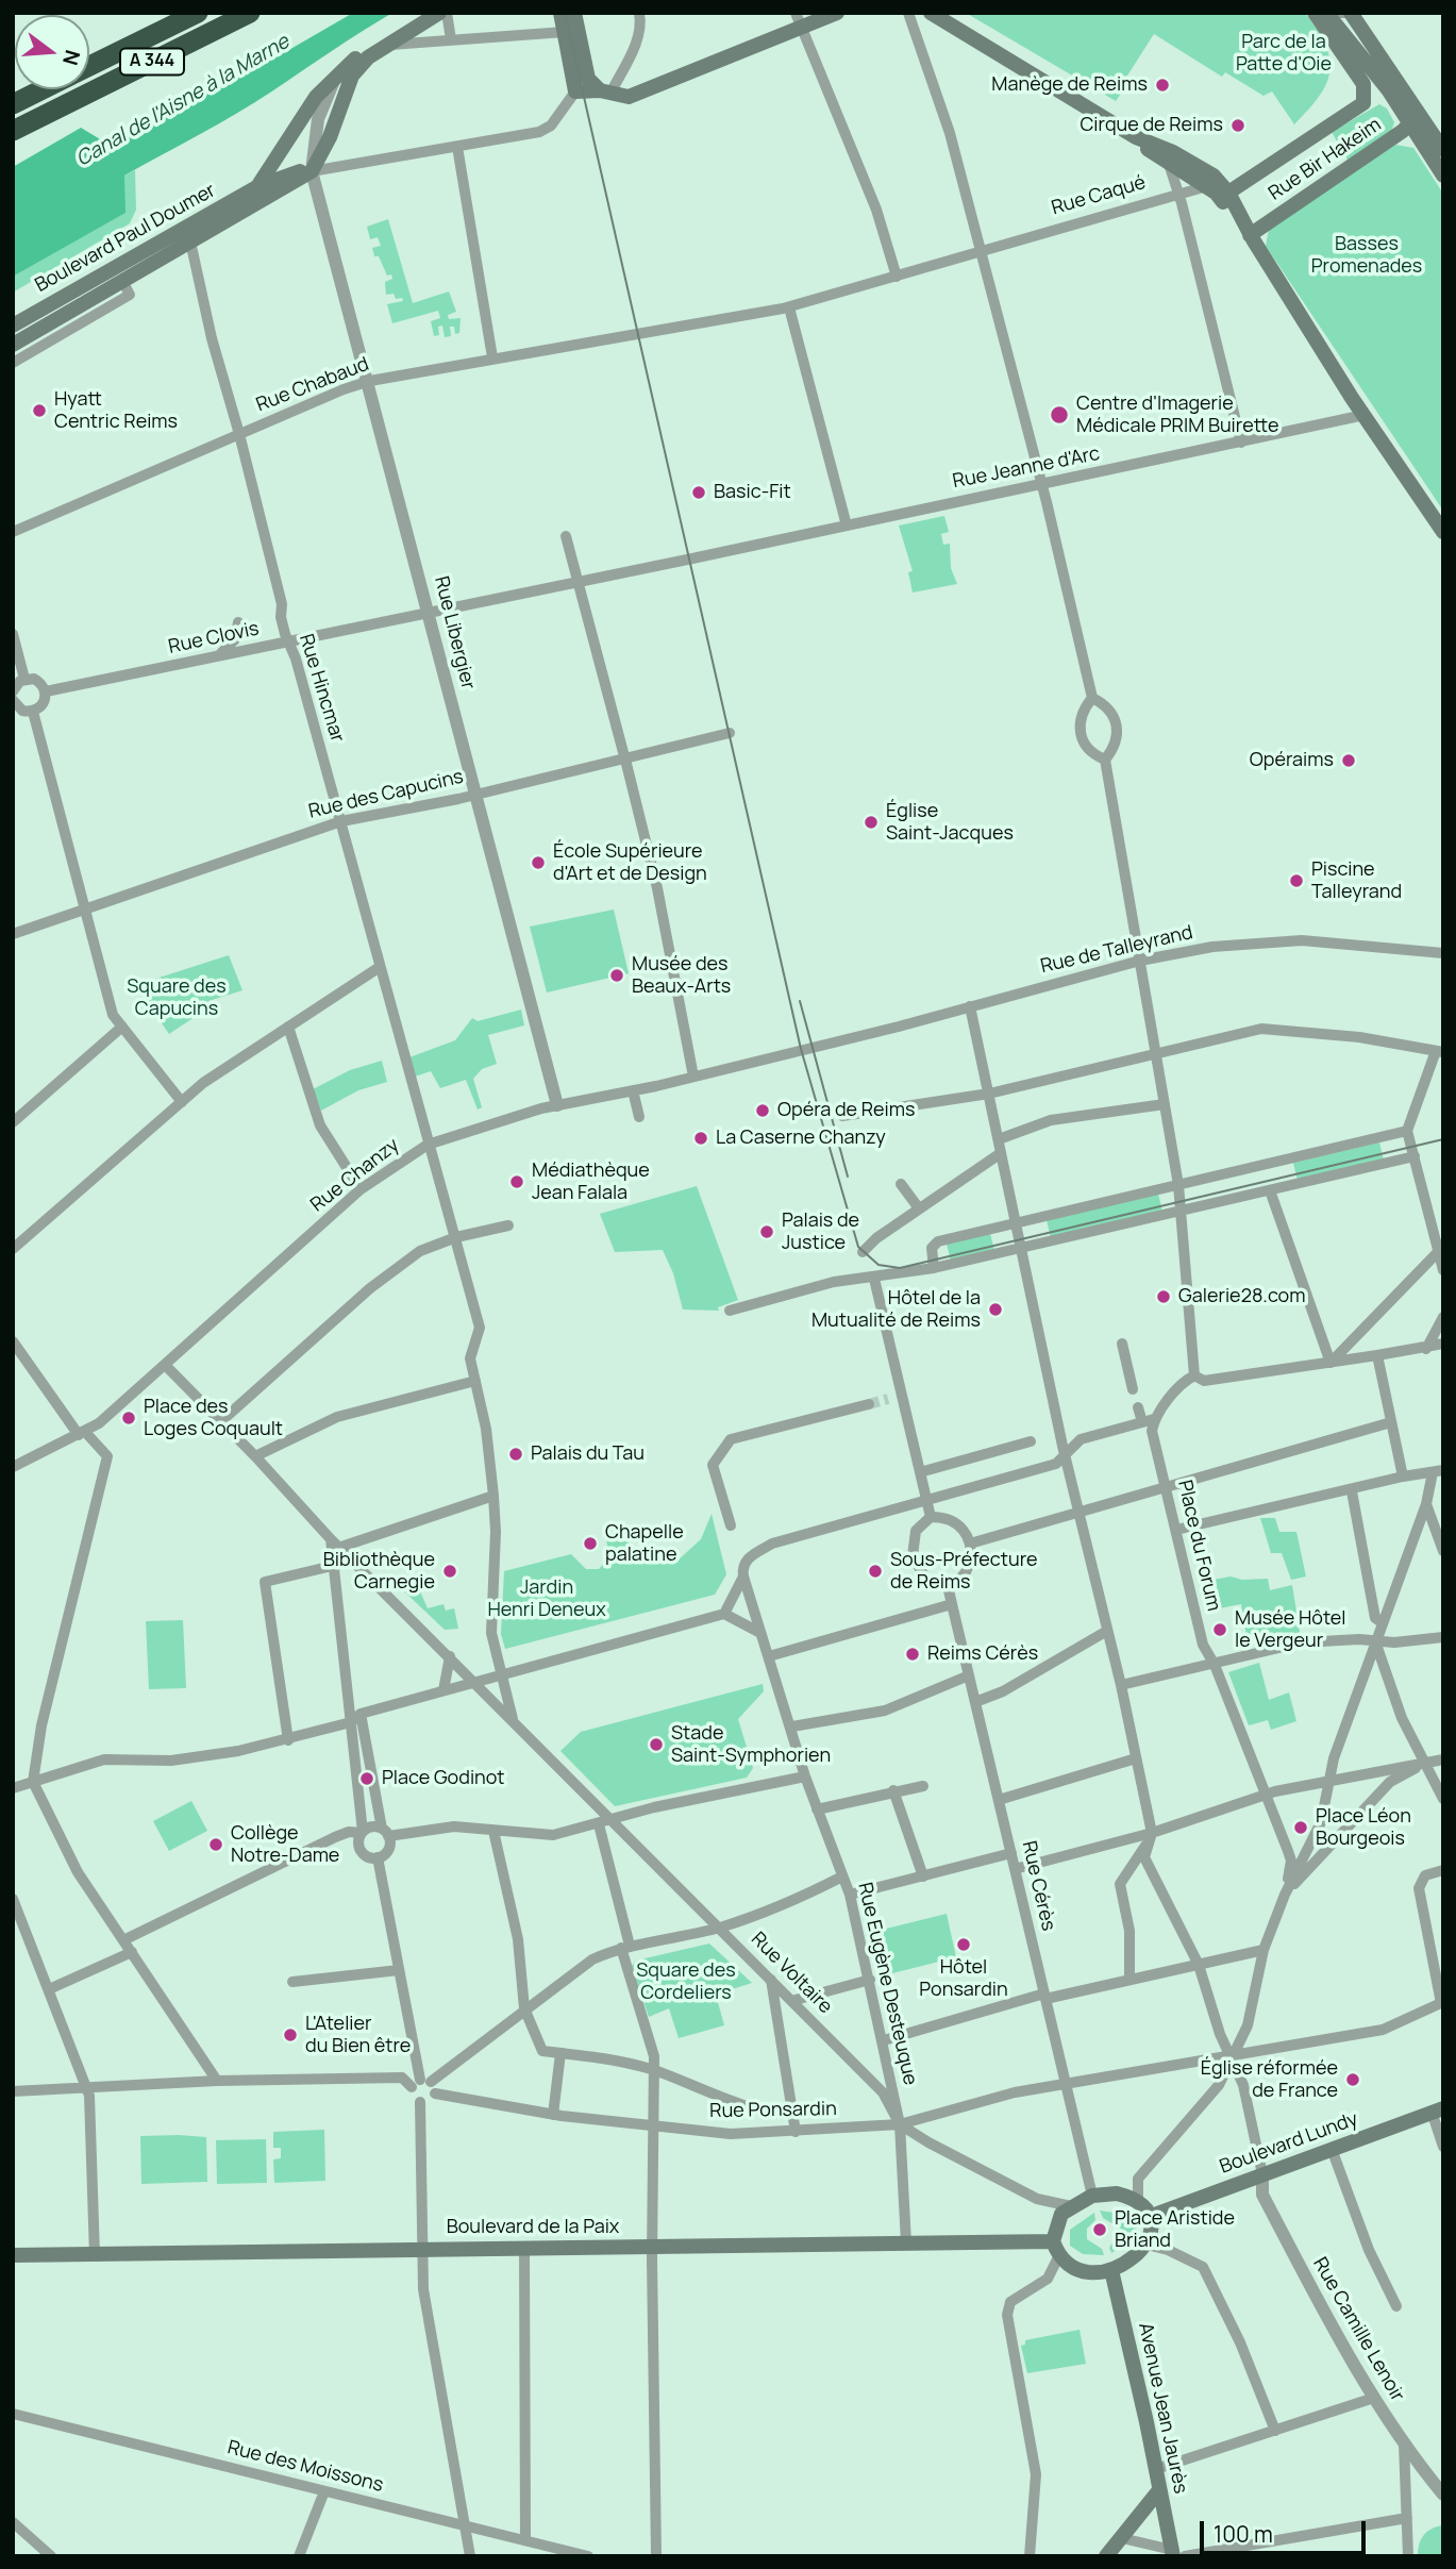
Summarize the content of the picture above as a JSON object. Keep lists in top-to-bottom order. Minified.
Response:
{"streets":{"highway":["A 344"],"main road":["Rue Bir Hakeim","Boulevard Paul Doumer","Boulevard Lundy","Boulevard de la Paix","Avenue Jean Jaurès"],"street":["Rue Caqué","Rue Chabaud","Rue Jeanne d'Arc","Rue Libergier","Rue Clovis","Rue Hincmar","Rue des Capucins","Rue de Talleyrand","Rue Chanzy","Place du Forum","Rue Cérès","Rue Voltaire","Rue Eugène Desteuque","Rue Ponsardin","Rue Camille Lenoir","Rue des Moissons"]},"crossings":[["Rue Caqué","Rue Chabaud"],["Boulevard Paul Doumer","Rue Libergier"],["Boulevard Paul Doumer","Rue Hincmar"],["Rue Chabaud","Rue Libergier"],["Rue Chabaud","Rue Hincmar"],["Rue Jeanne d'Arc","Rue Clovis"],["Rue Libergier","Rue Clovis"],["Rue Libergier","Rue des Capucins"],["Rue Libergier","Rue Chanzy"],["Rue Clovis","Rue Hincmar"],["Rue Hincmar","Rue des Capucins"],["Rue Hincmar","Rue Chanzy"],["Rue Hincmar","Rue Voltaire"],["Rue de Talleyrand","Rue Chanzy"],["Rue Chanzy","Rue Voltaire"],["Rue Cérès","Rue Voltaire"],["Rue Cérès","Rue Ponsardin"],["Rue Cérès","Boulevard Lundy"],["Rue Cérès","Boulevard de la Paix"],["Rue Cérès","Avenue Jean Jaurès"],["Rue Voltaire","Rue Eugène Desteuque"],["Rue Voltaire","Rue Ponsardin"],["Rue Voltaire","Boulevard Lundy"],["Rue Voltaire","Boulevard de la Paix"],["Rue Voltaire","Avenue Jean Jaurès"],["Rue Eugène Desteuque","Rue Ponsardin"],["Rue Eugène Desteuque","Boulevard de la Paix"],["Boulevard Lundy","Boulevard de la Paix"],["Boulevard Lundy","Rue Camille Lenoir"],["Boulevard Lundy","Avenue Jean Jaurès"],["Boulevard de la Paix","Avenue Jean Jaurès"]],"water":["Canal de l'Aisne à la Marne"],"parks":["Parc de la Patte d'Oie","Basses Promenades","Square des Capucins","Jardin Henri Deneux","Square des Cordeliers"],"places":["Manège de Reims","Cirque de Reims","Hyatt Centric Reims","Centre d'Imagerie Médicale PRIM Buirette","Basic-Fit","Opéraims","Église Saint-Jacques","École Supérieure d'Art et de Design","Piscine Talleyrand","Musée des Beaux-Arts","Opéra de Reims","La Caserne Chanzy","Médiathèque Jean Falala","Palais de Justice","Galerie28.com","Hôtel de la Mutualité de Reims","Place des Loges Coquault","Palais du Tau","Chapelle palatine","Bibliothèque Carnegie","Sous-Préfecture de Reims","Musée Hôtel le Vergeur","Reims Cérès","Stade Saint-Symphorien","Place Godinot","Place Léon Bourgeois","Collège Notre-Dame","Hôtel Ponsardin","L'Atelier du Bien être","Église réformée de France","Place Aristide Briand"],"scale_bar":"100 m","north":"right"}
